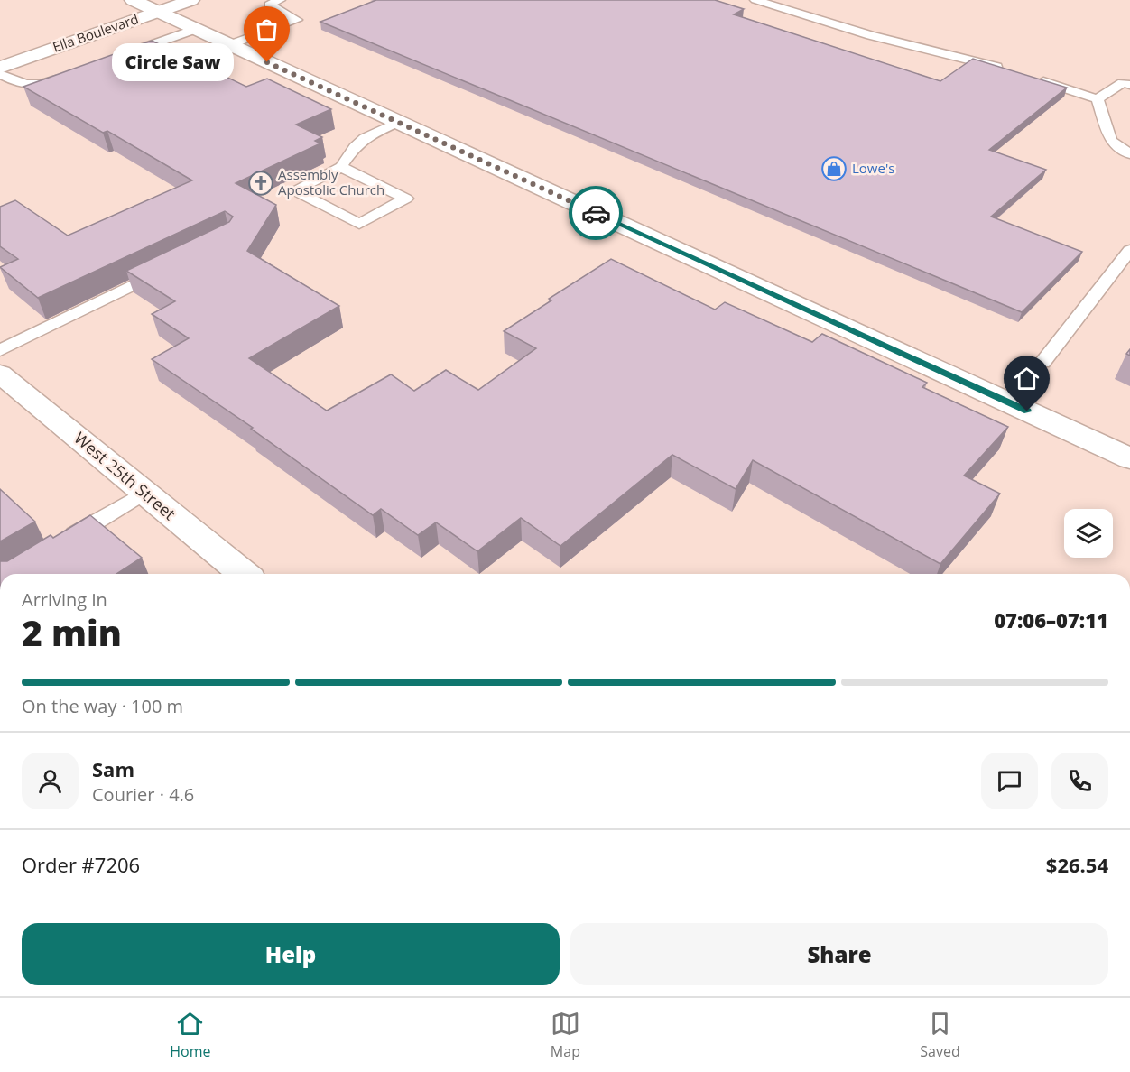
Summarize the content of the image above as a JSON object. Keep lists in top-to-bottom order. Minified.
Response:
{"streets":{"street":["Ella Boulevard","West 25th Street"]},"places":{"other":["Circle Saw"],"shop":["Lowe's"],"church":["Assembly Apostolic Church"]},"page":{"bubble":"Circle Saw","heading":["2 min","Arriving in","07:06–07:11"],"panel":["Sam","Courier · 4.6","Order #7206","$26.54"],"bar":"On the way · 100 m","buttons":["Help","Share"],"tabs":["Home","Map","Saved"]}}
